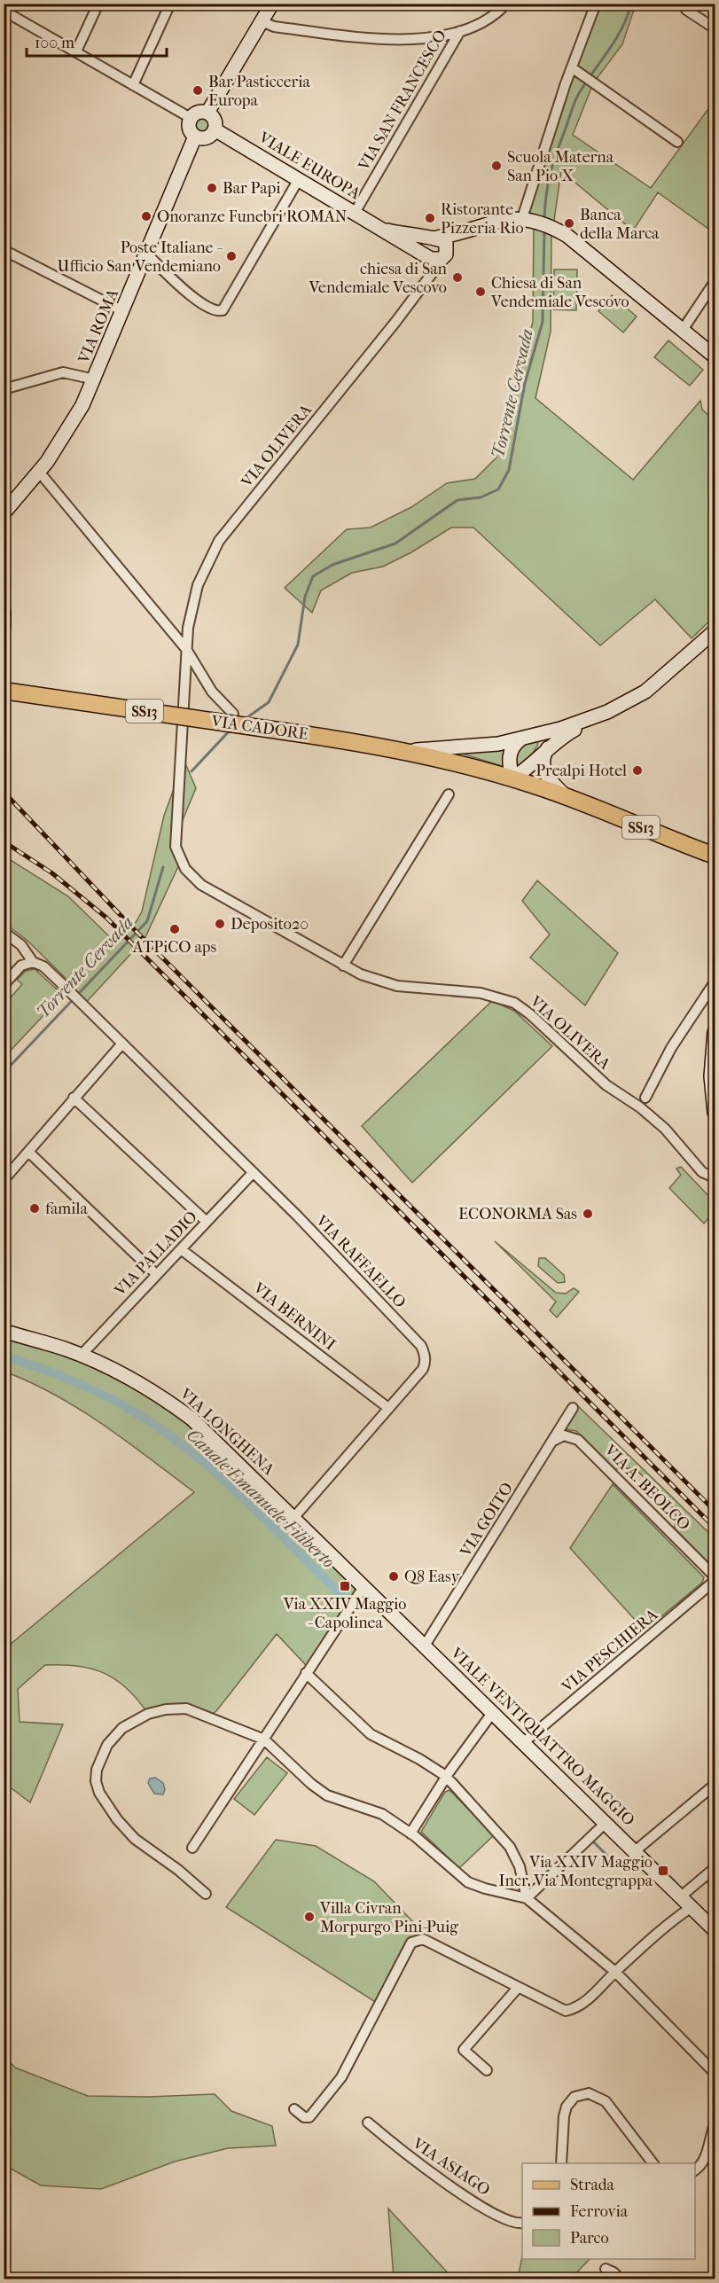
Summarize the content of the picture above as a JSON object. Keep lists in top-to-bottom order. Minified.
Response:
{"streets":{"main road":["SS13","VIA CADORE"],"street":["VIA SAN FRANCESCO","VIALE EUROPA","VIA ROMA","VIA OLIVERA","VIA PALLADIO","VIA RAFFAELLO","VIA BERNINI","VIA LONGHENA","VIA A. BEOLCO","VIA GOITO","VIA PESCHIERA","VIALE VENTIQUATTRO MAGGIO","VIA ASIAGO"]},"crossings":[["VIA SAN FRANCESCO","VIALE EUROPA"],["VIALE EUROPA","VIA ROMA"],["VIALE EUROPA","VIA OLIVERA"],["SS13","VIA CADORE"],["VIA PALLADIO","VIA RAFFAELLO"],["VIA PALLADIO","VIA BERNINI"],["VIA PALLADIO","VIA LONGHENA"],["VIA RAFFAELLO","VIA BERNINI"],["VIA RAFFAELLO","VIA LONGHENA"],["VIA LONGHENA","VIALE VENTIQUATTRO MAGGIO"],["VIA A. BEOLCO","VIA GOITO"],["VIA GOITO","VIALE VENTIQUATTRO MAGGIO"],["VIA PESCHIERA","VIALE VENTIQUATTRO MAGGIO"]],"water":["Torrente Cervada","Canale Emanuele Filiberto"],"places":{"other":["Bar Pasticceria Europa","Scuola Materna San Pio X","Bar Papi","Onoranze Funebri ROMAN","Ristorante Pizzeria Rio","Banca della Marca","Poste Italiane - Ufficio San Vendemiano","chiesa di San Vendemiale Vescovo","Chiesa di San Vendemiale Vescovo","Prealpi Hotel","Deposito20","ATPiCO aps","famila","ECONORMA Sas","Q8 Easy","Villa Civran Morpurgo Pini-Puig"],"transit":["Via XXIV Maggio - Capolinea","Via XXIV Maggio Incr. Via Montegrappa"]},"legend":["Strada","Ferrovia","Parco"],"scale_bar":"100 m"}
